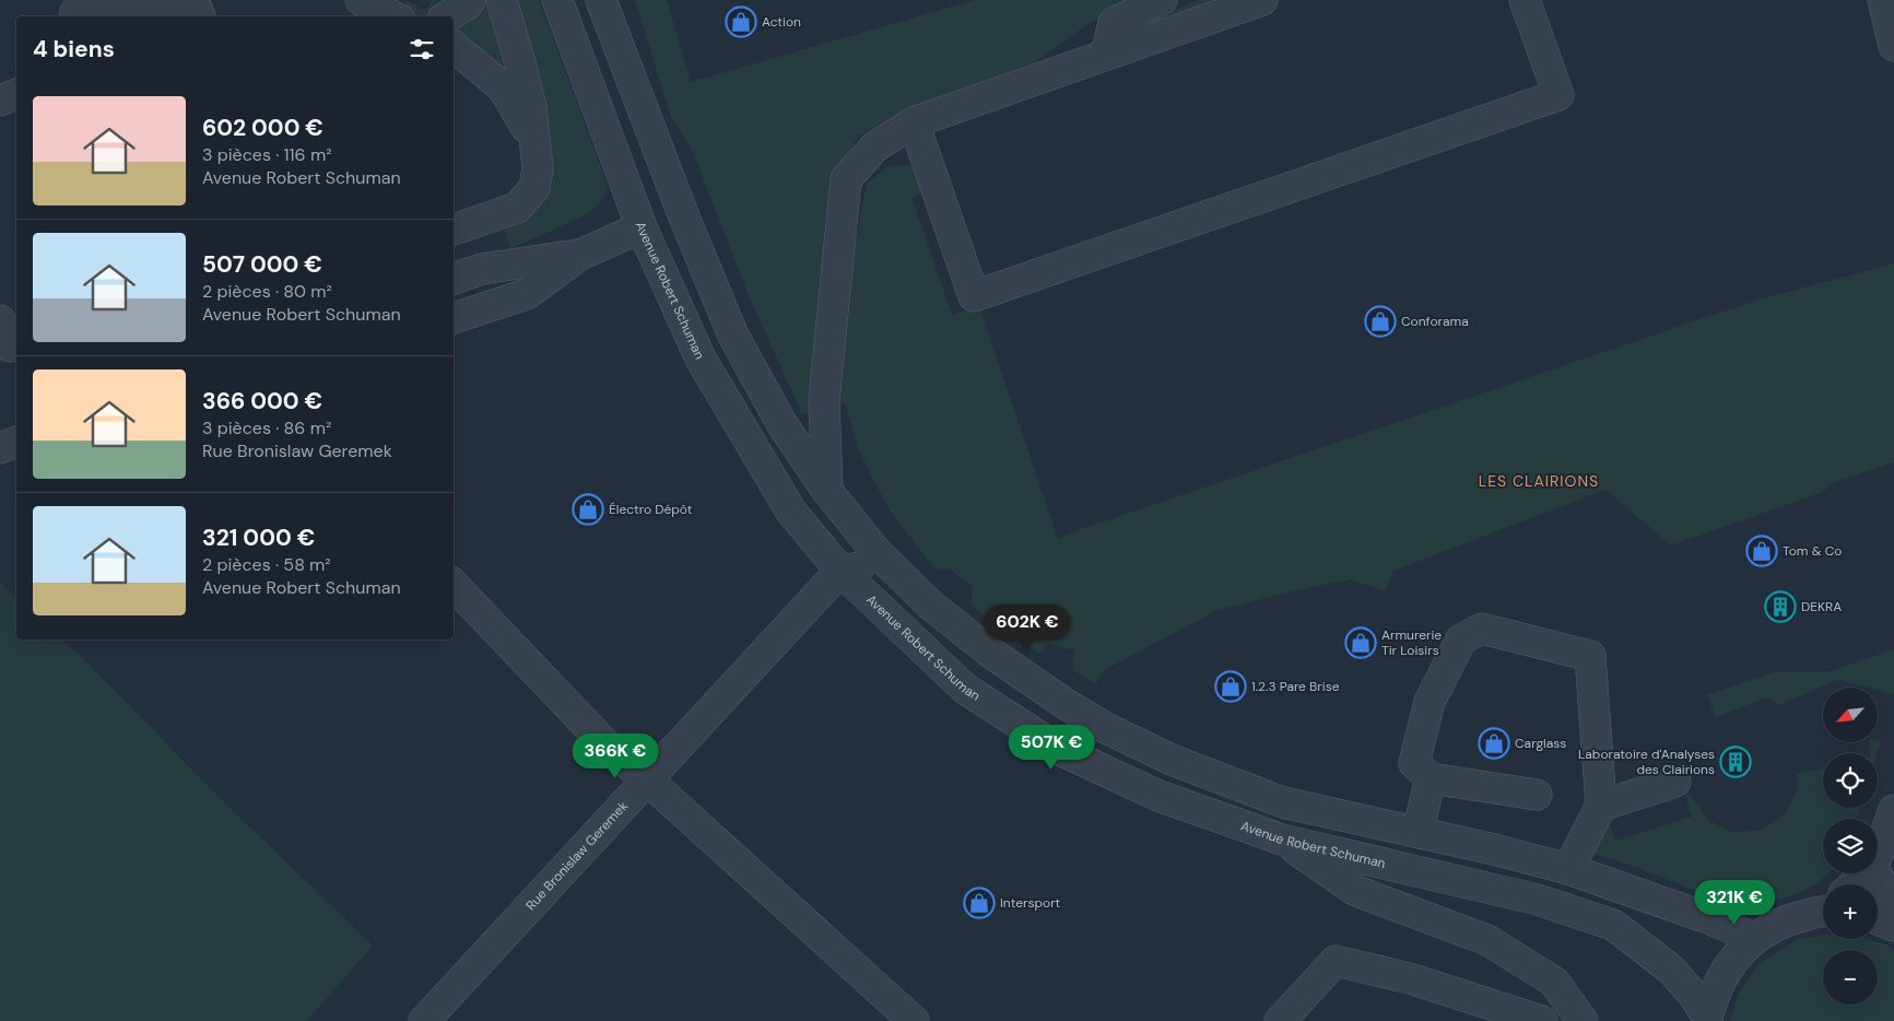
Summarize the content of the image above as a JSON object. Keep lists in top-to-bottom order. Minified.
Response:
{"streets":{"street":["Avenue Robert Schuman","Rue Bronislaw Geremek"]},"crossings":[["Avenue Robert Schuman","Rue Bronislaw Geremek"]],"districts":["LES CLAIRIONS"],"places":{"shop":["Action","Conforama","Électro Dépôt","Tom & Co","Armurerie Tir Loisirs","1.2.3 Pare Brise","Carglass","Intersport"],"building":["DEKRA","Laboratoire d'Analyses des Clairions"]},"north":"bottom left","page":{"heading":"4 biens","list":[{"name":"602 000 €","note":"3 pièces · 116 m² · Avenue Robert Schuman"},{"name":"507 000 €","note":"2 pièces · 80 m² · Avenue Robert Schuman"},{"name":"366 000 €","note":"3 pièces · 86 m² · Rue Bronislaw Geremek"},{"name":"321 000 €","note":"2 pièces · 58 m² · Avenue Robert Schuman"}],"price":["602K €","507K €","366K €","321K €"],"map_buttons":["+","−"]}}
